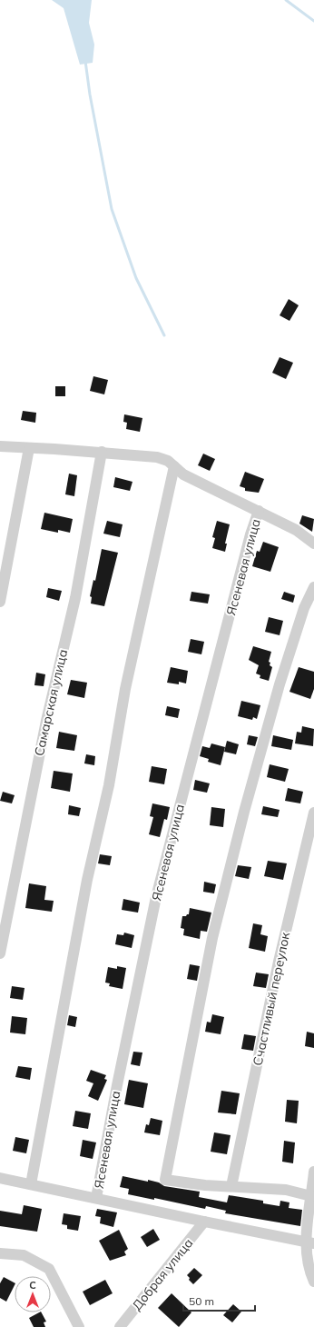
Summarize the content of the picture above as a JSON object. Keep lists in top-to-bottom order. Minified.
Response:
{"streets":{"street":["Ясеневая улица","Самарская улица","Счастливый переулок","Добрая улица"]},"scale_bar":"50 m","north":"top"}
